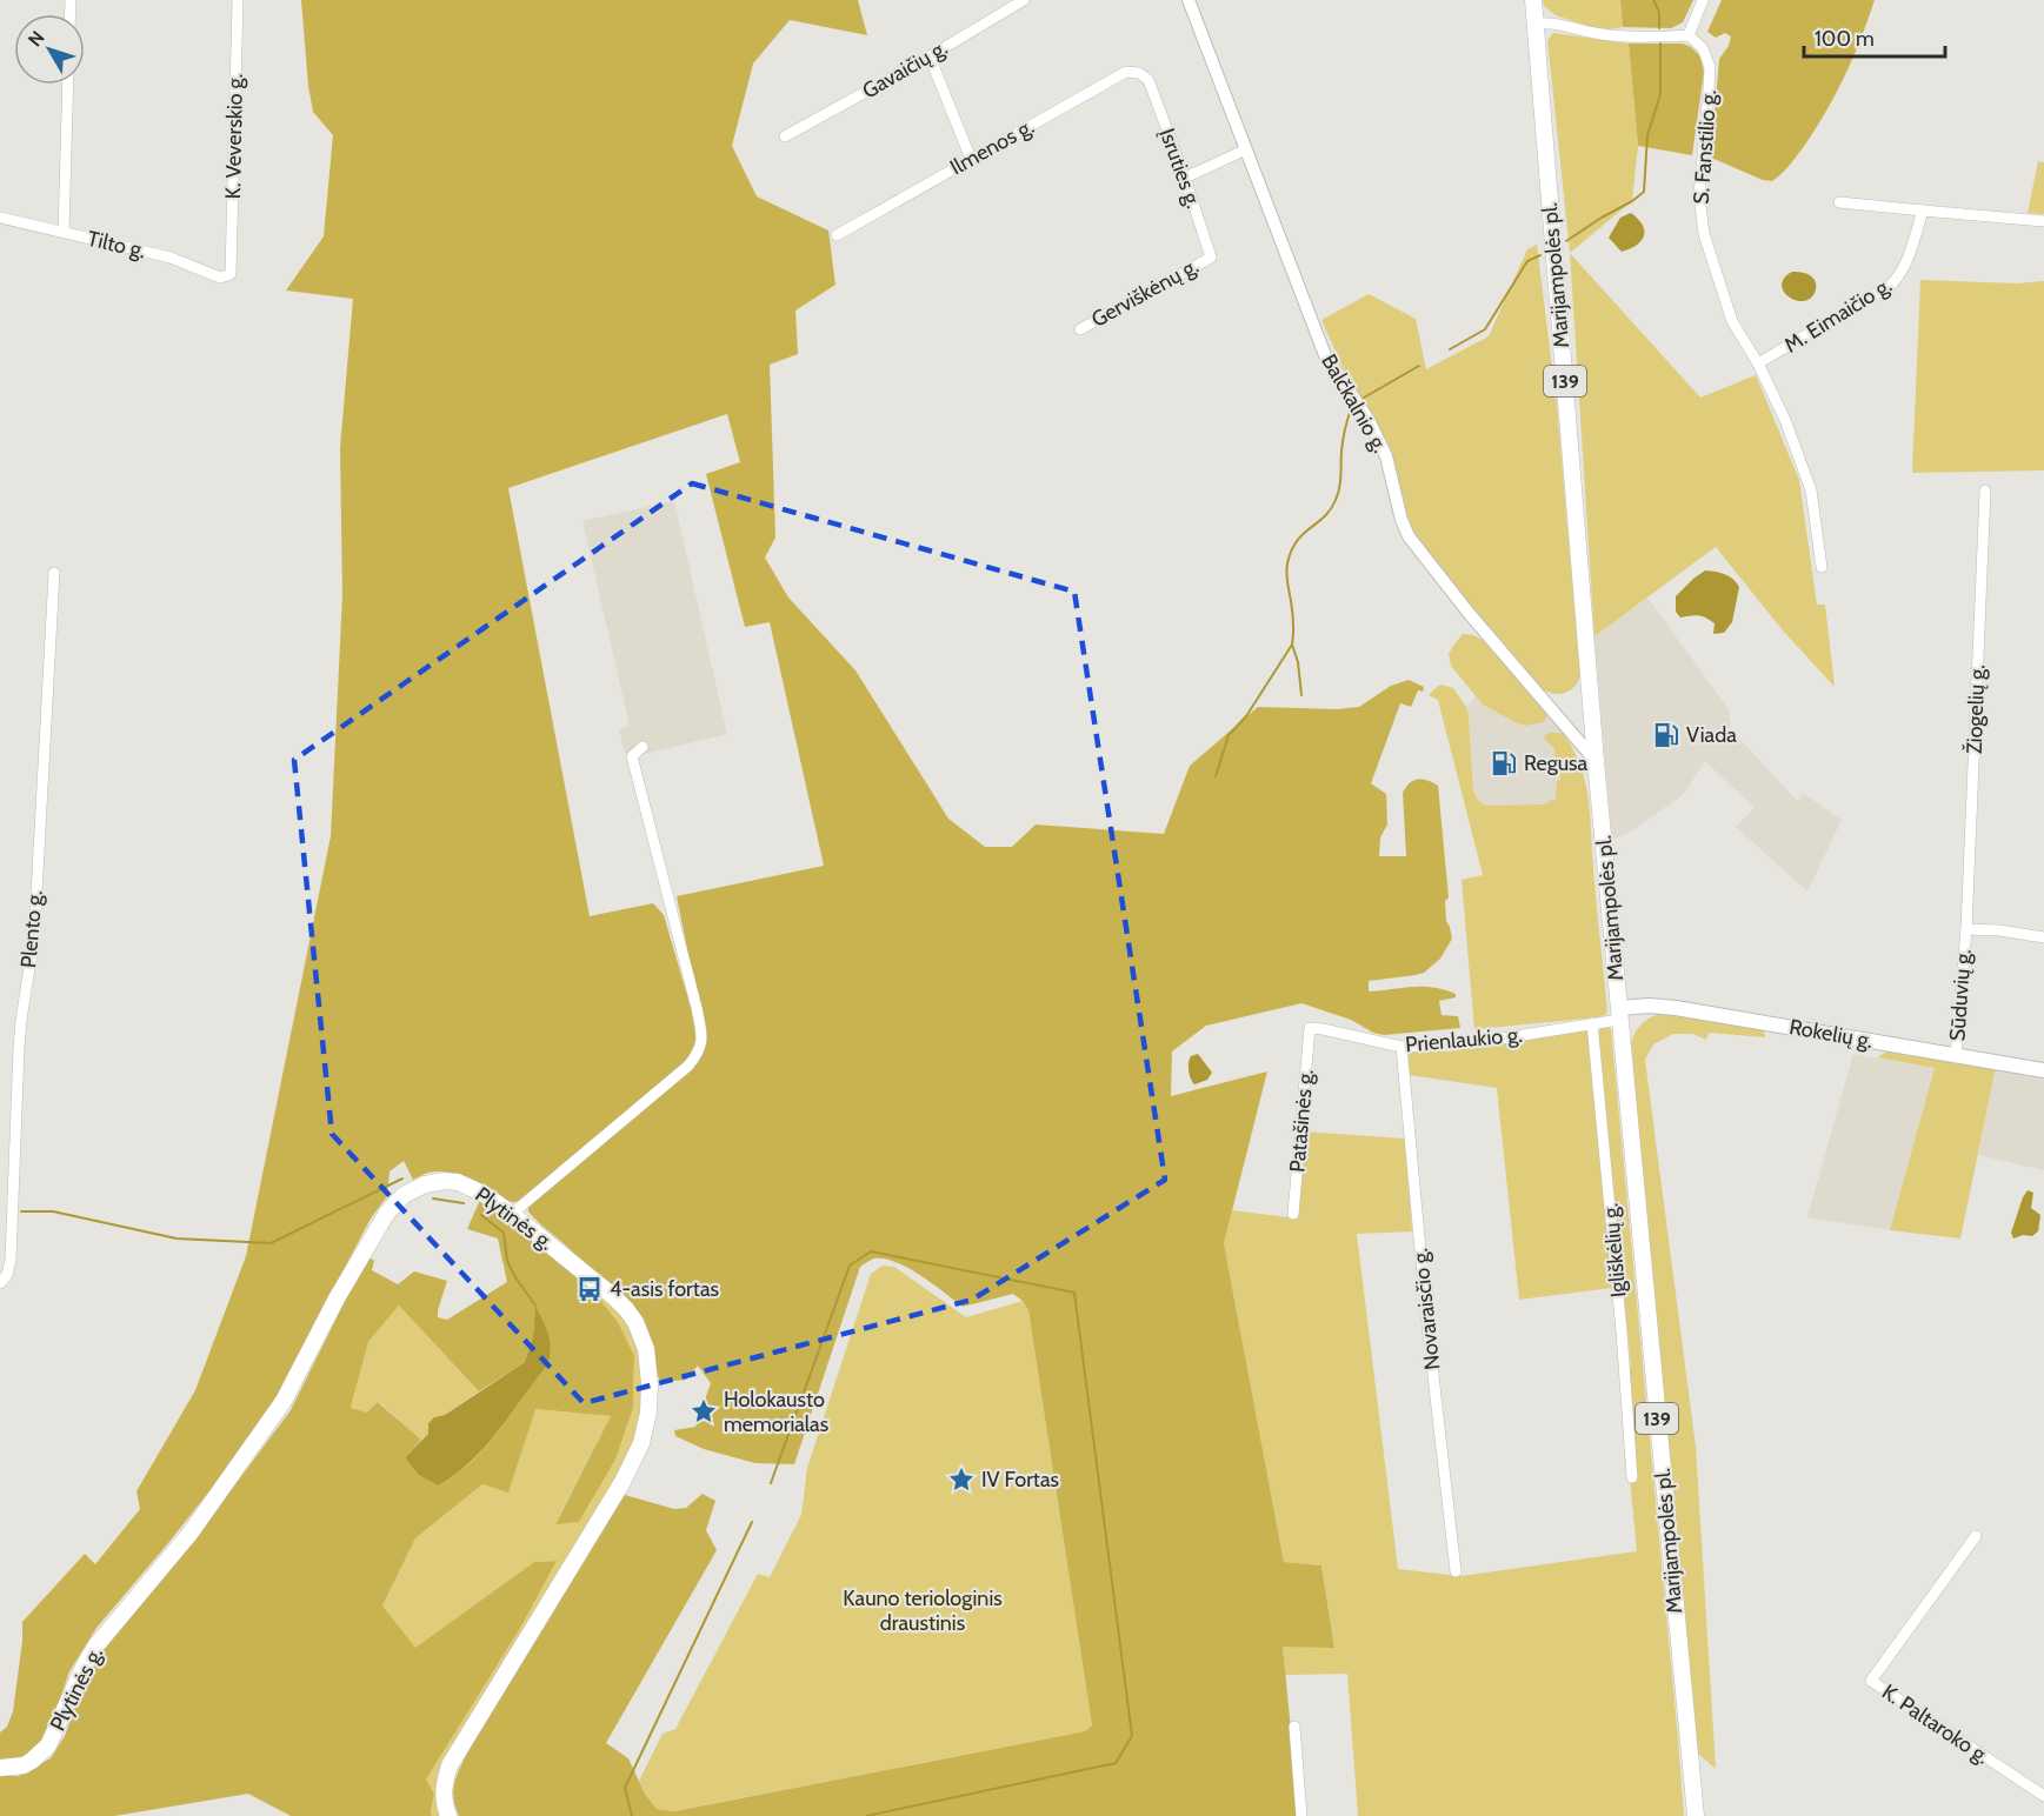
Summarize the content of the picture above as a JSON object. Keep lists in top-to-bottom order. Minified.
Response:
{"streets":{"main road":["Marijampolės pl.","139","Rokelių g.","Plytinės g."],"street":["Gavaičių g.","K. Veverskio g.","Ilmenos g.","S. Fanstilio g.","Įsruties g.","Tilto g.","Gerviškėnų g.","M. Eimaičio g.","Balčkalnio g.","Žiogelių g.","Plento g.","Sūduvių g.","Prienlaukio g.","Patašinės g.","Igliškėlių g.","Novaraisčio g.","K. Paltaroko g."]},"crossings":[["K. Veverskio g.","Tilto g."],["Ilmenos g.","Įsruties g."],["S. Fanstilio g.","M. Eimaičio g."],["Įsruties g.","Gerviškėnų g."],["Marijampolės pl.","Balčkalnio g."],["Marijampolės pl.","Rokelių g."],["Marijampolės pl.","Prienlaukio g."],["Žiogelių g.","Sūduvių g."],["Sūduvių g.","Rokelių g."],["Rokelių g.","Prienlaukio g."],["Prienlaukio g.","Patašinės g."],["Prienlaukio g.","Igliškėlių g."],["Prienlaukio g.","Novaraisčio g."]],"parks":["Kauno teriologinis draustinis"],"places":{"fuel station":["Viada","Regusa"],"bus stop":["4-asis fortas"],"place":["Holokausto memorialas","IV Fortas"]},"scale_bar":"100 m","north":"top left"}
